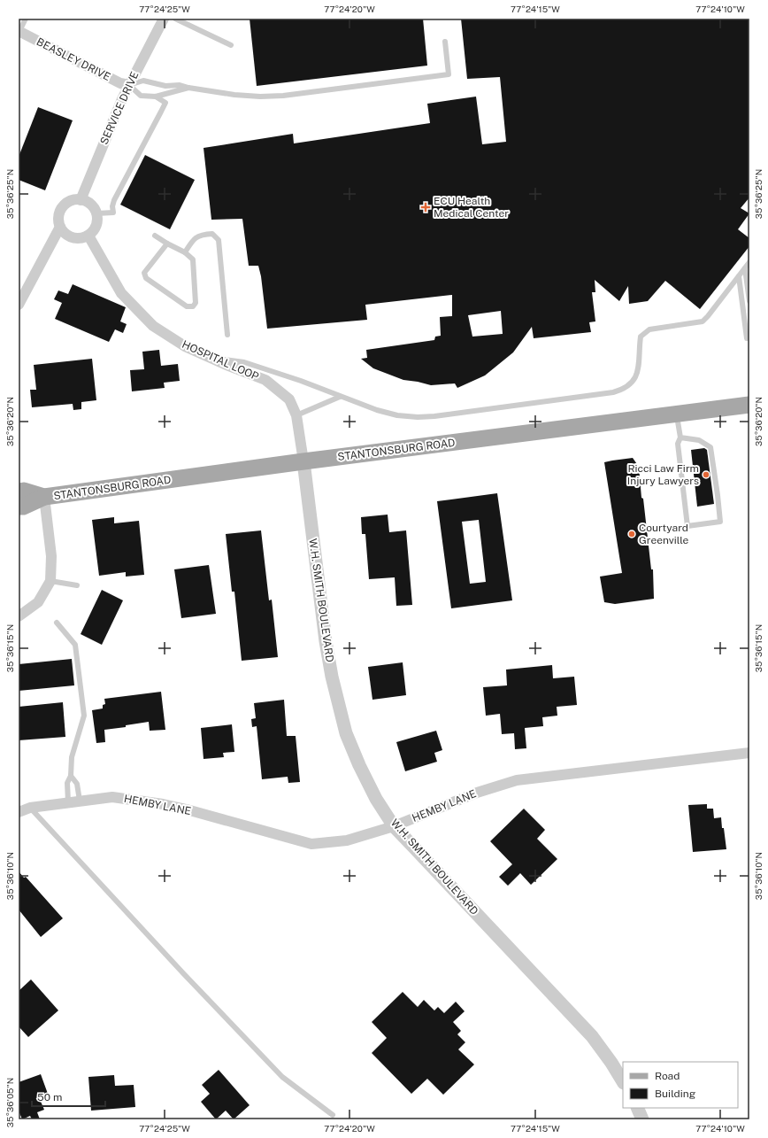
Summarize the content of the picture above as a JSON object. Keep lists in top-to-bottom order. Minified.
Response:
{"streets":{"main road":["STANTONSBURG ROAD"],"street":["BEASLEY DRIVE","SERVICE DRIVE","HOSPITAL LOOP","W.H. SMITH BOULEVARD","HEMBY LANE"]},"crossings":[["BEASLEY DRIVE","SERVICE DRIVE"],["SERVICE DRIVE","HOSPITAL LOOP"],["HOSPITAL LOOP","STANTONSBURG ROAD"],["HOSPITAL LOOP","W.H. SMITH BOULEVARD"],["STANTONSBURG ROAD","W.H. SMITH BOULEVARD"],["W.H. SMITH BOULEVARD","HEMBY LANE"]],"places":{"health":["ECU Health Medical Center"],"other":["Ricci Law Firm Injury Lawyers","Courtyard Greenville"]},"legend":["Road","Building"],"scale_bar":"50 m","coordinates":["77°24'25\"W","77°24'20\"W","77°24'15\"W","77°24'10\"W","35°36'25\"N","35°36'20\"N","35°36'15\"N","35°36'10\"N","35°36'05\"N"]}
